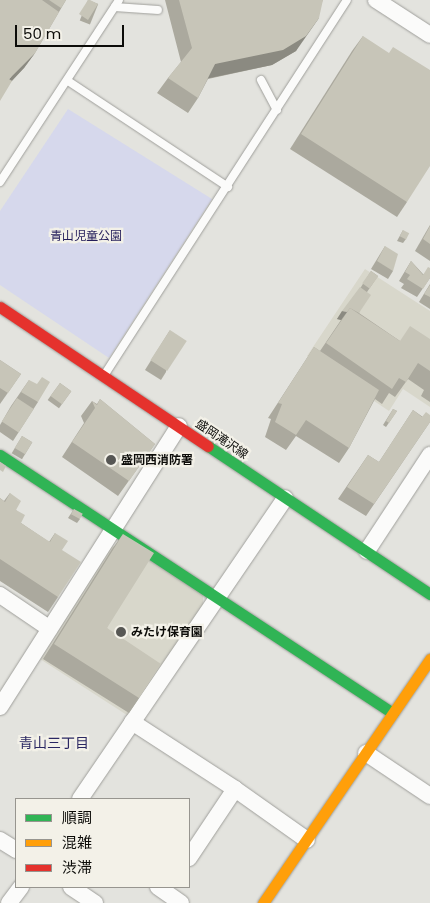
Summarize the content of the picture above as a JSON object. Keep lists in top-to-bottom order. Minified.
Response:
{"streets":{"street":["盛岡滝沢線"]},"districts":["青山三丁目"],"parks":["青山児童公園"],"places":["盛岡西消防署","みたけ保育園"],"legend":["順調","混雑","渋滞"],"scale_bar":"50 m"}
